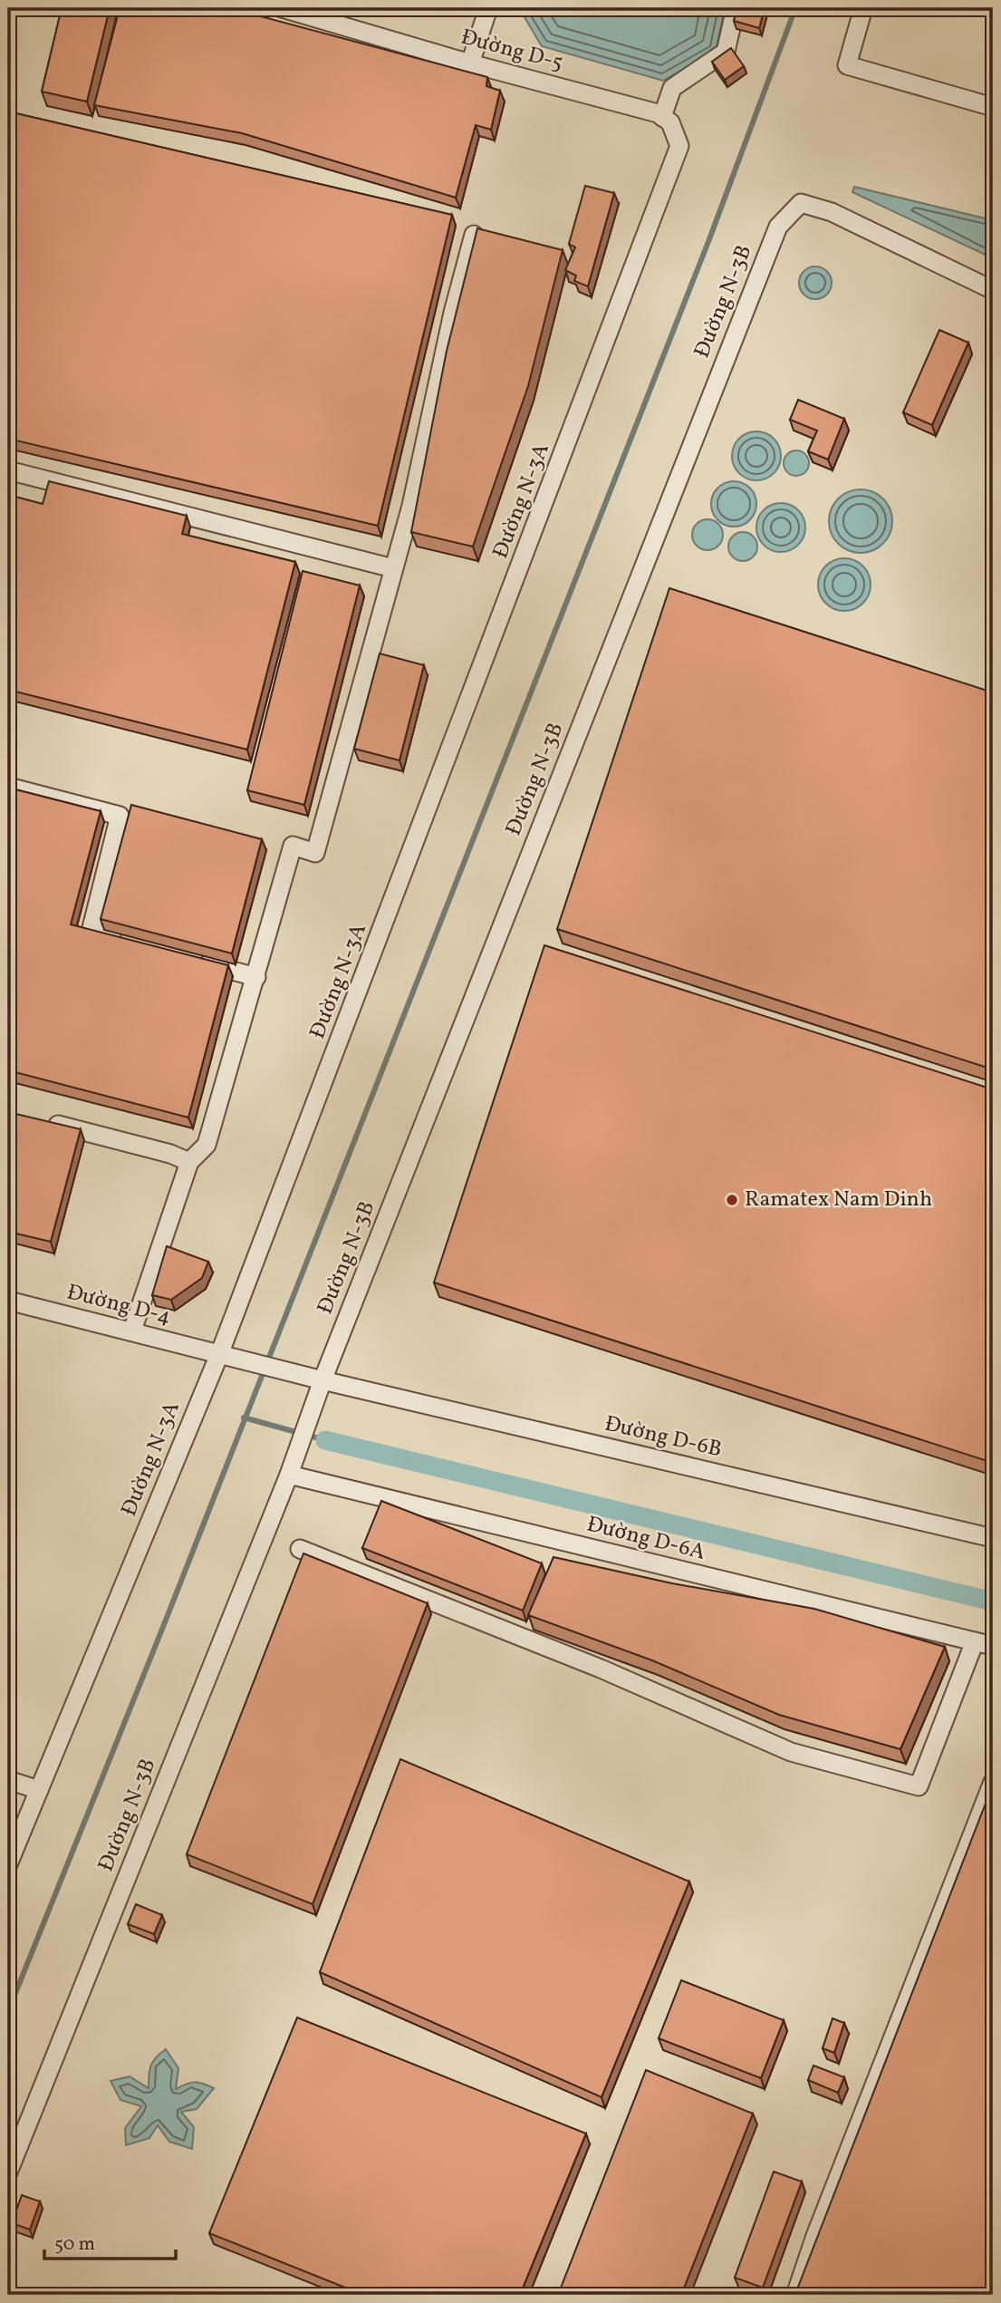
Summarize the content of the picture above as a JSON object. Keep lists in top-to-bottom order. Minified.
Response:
{"streets":{"street":["Đường D-5","Đường N-3B","Đường N-3A","Đường D-4","Đường D-6B","Đường D-6A"]},"crossings":[["Đường D-5","Đường N-3A"],["Đường N-3B","Đường D-6B"],["Đường N-3B","Đường D-6A"],["Đường N-3A","Đường D-4"],["Đường D-4","Đường D-6B"]],"places":["Ramatex Nam Dinh"],"scale_bar":"50 m"}
